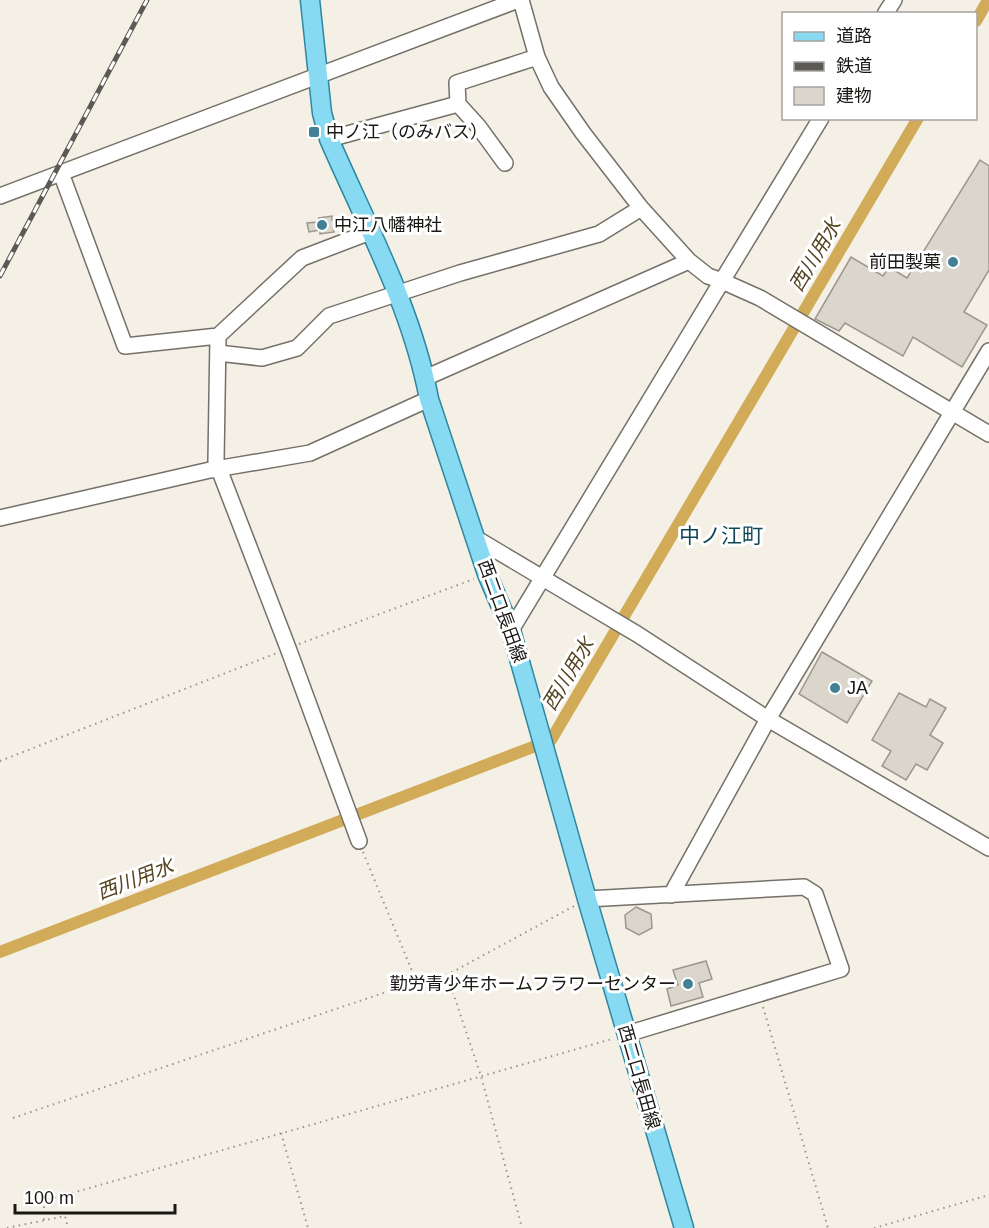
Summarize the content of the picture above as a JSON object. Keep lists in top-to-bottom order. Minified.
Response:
{"streets":{"main road":["西二口長田線"]},"districts":["中ノ江町"],"water":["西川用水"],"places":{"transit":["中ノ江（のみバス）"],"other":["中江八幡神社","前田製菓","JA","勤労青少年ホームフラワーセンター"]},"legend":["道路","鉄道","建物"],"scale_bar":"100 m"}
